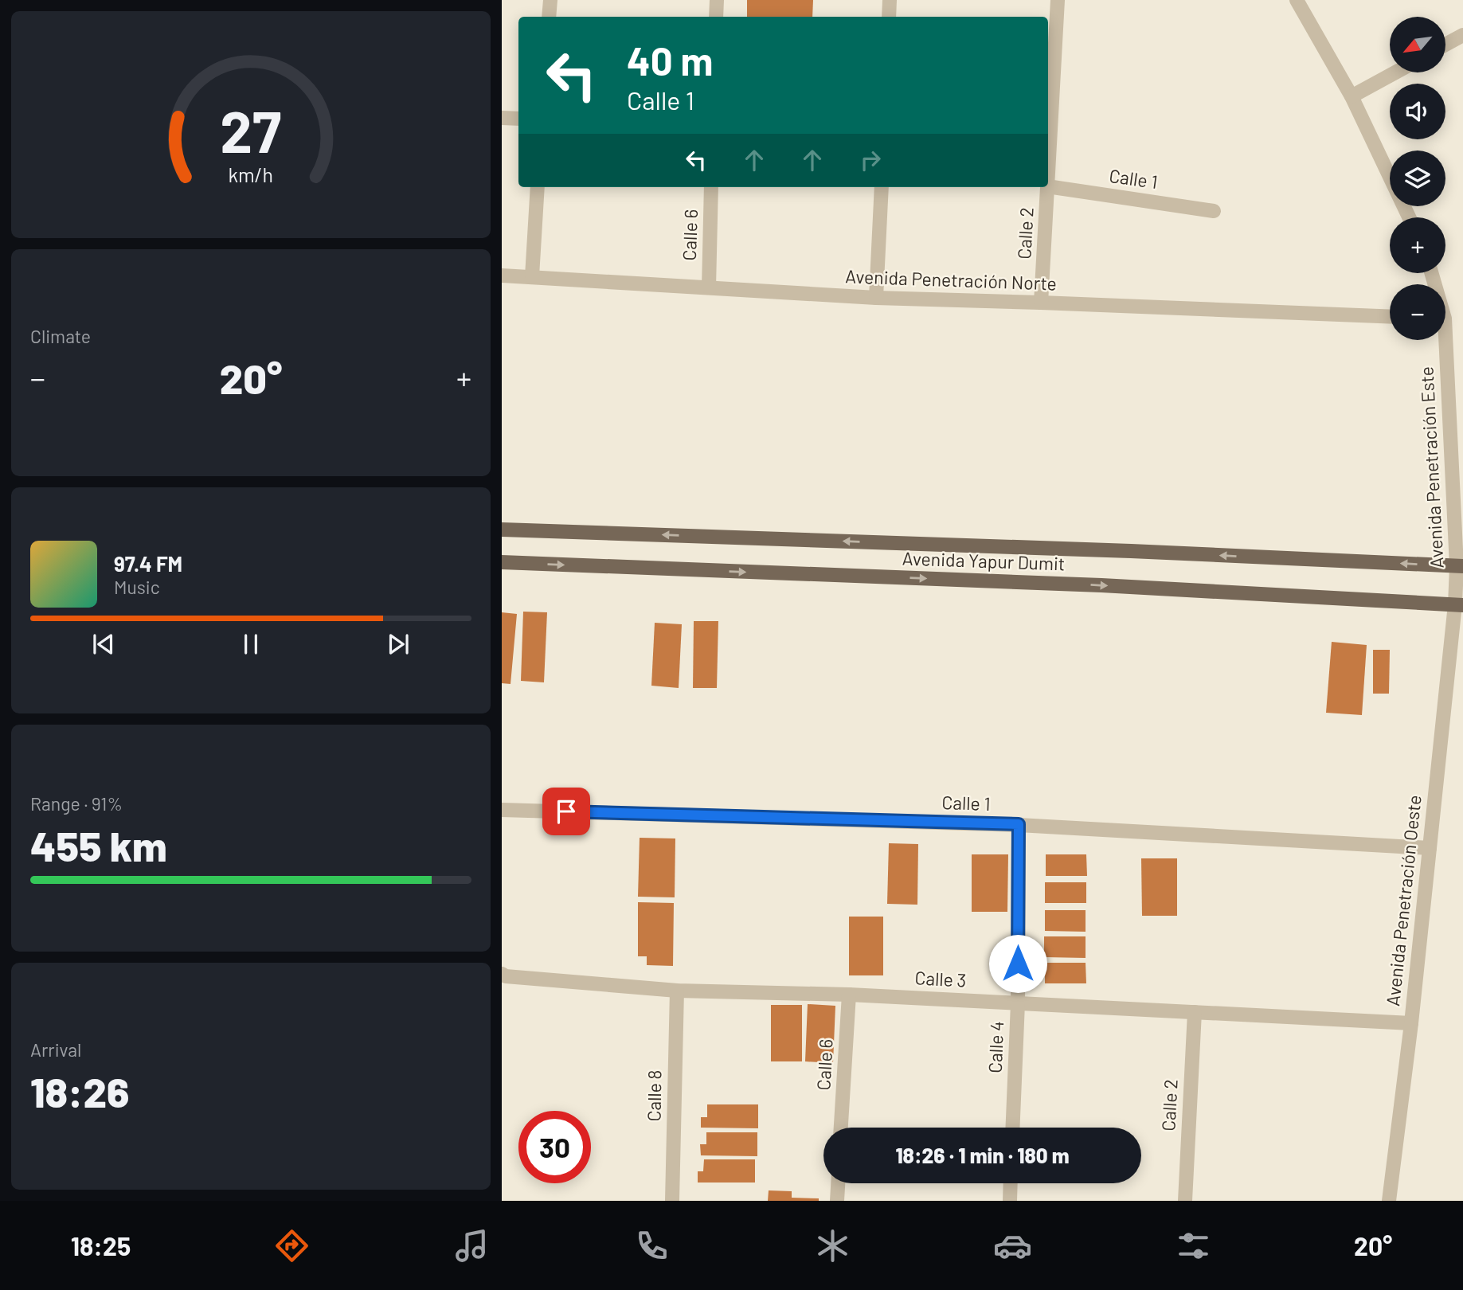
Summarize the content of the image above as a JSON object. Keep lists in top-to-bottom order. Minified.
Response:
{"streets":{"main road":["Avenida Yapur Dumit"],"street":["Calle 1","Calle 2","Calle 6","Avenida Penetración Norte","Avenida Penetración Este","Avenida Penetración Oeste","Calle 3","Calle 4","Calle 8"]},"crossings":[["Calle 1","Avenida Penetración Oeste"],["Calle 1","Calle 4"],["Calle 2","Avenida Penetración Norte"],["Calle 2","Calle 3"],["Calle 6","Avenida Penetración Norte"],["Calle 6","Calle 3"],["Avenida Penetración Este","Avenida Yapur Dumit"],["Avenida Penetración Este","Avenida Penetración Oeste"],["Avenida Yapur Dumit","Avenida Penetración Oeste"],["Avenida Penetración Oeste","Calle 3"],["Calle 3","Calle 4"],["Calle 3","Calle 8"]],"north":"bottom left","page":{"map_buttons":["+","−"],"turn":["40 m","Calle 1"],"tile":["Climate",["Range · 91%","455 km"],["Arrival","18:26"]],"heat":["−","20°","+"],"song":["97.4 FM","Music"],"limit":"30","trip":"18:26 · 1 min · 180 m","tabs":["18:25","20°"],"gauge":["27","km/h"]}}
